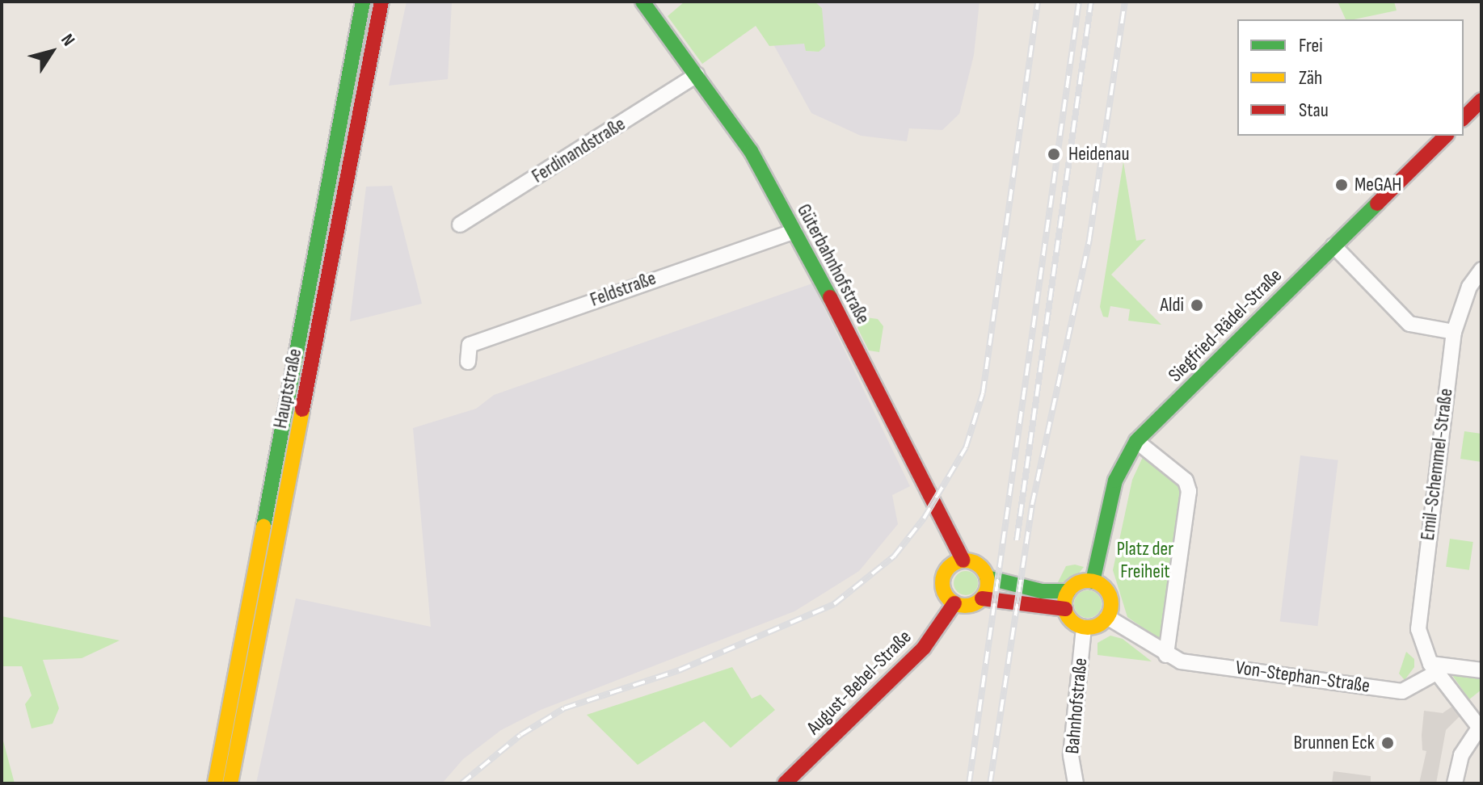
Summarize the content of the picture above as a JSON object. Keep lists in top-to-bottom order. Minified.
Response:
{"streets":{"street":["Ferdinandstraße","Güterbahnhofstraße","Feldstraße","Siegfried-Rädel-Straße","Hauptstraße","Emil-Schemmel-Straße","Von-Stephan-Straße","August-Bebel-Straße","Bahnhofstraße"]},"crossings":[["Ferdinandstraße","Güterbahnhofstraße"],["Güterbahnhofstraße","Feldstraße"],["Güterbahnhofstraße","August-Bebel-Straße"],["Siegfried-Rädel-Straße","Bahnhofstraße"],["Emil-Schemmel-Straße","Von-Stephan-Straße"]],"parks":["Platz der Freiheit"],"places":["Heidenau","MeGAH","Aldi","Brunnen Eck"],"legend":["Frei","Zäh","Stau"],"north":"top right"}
